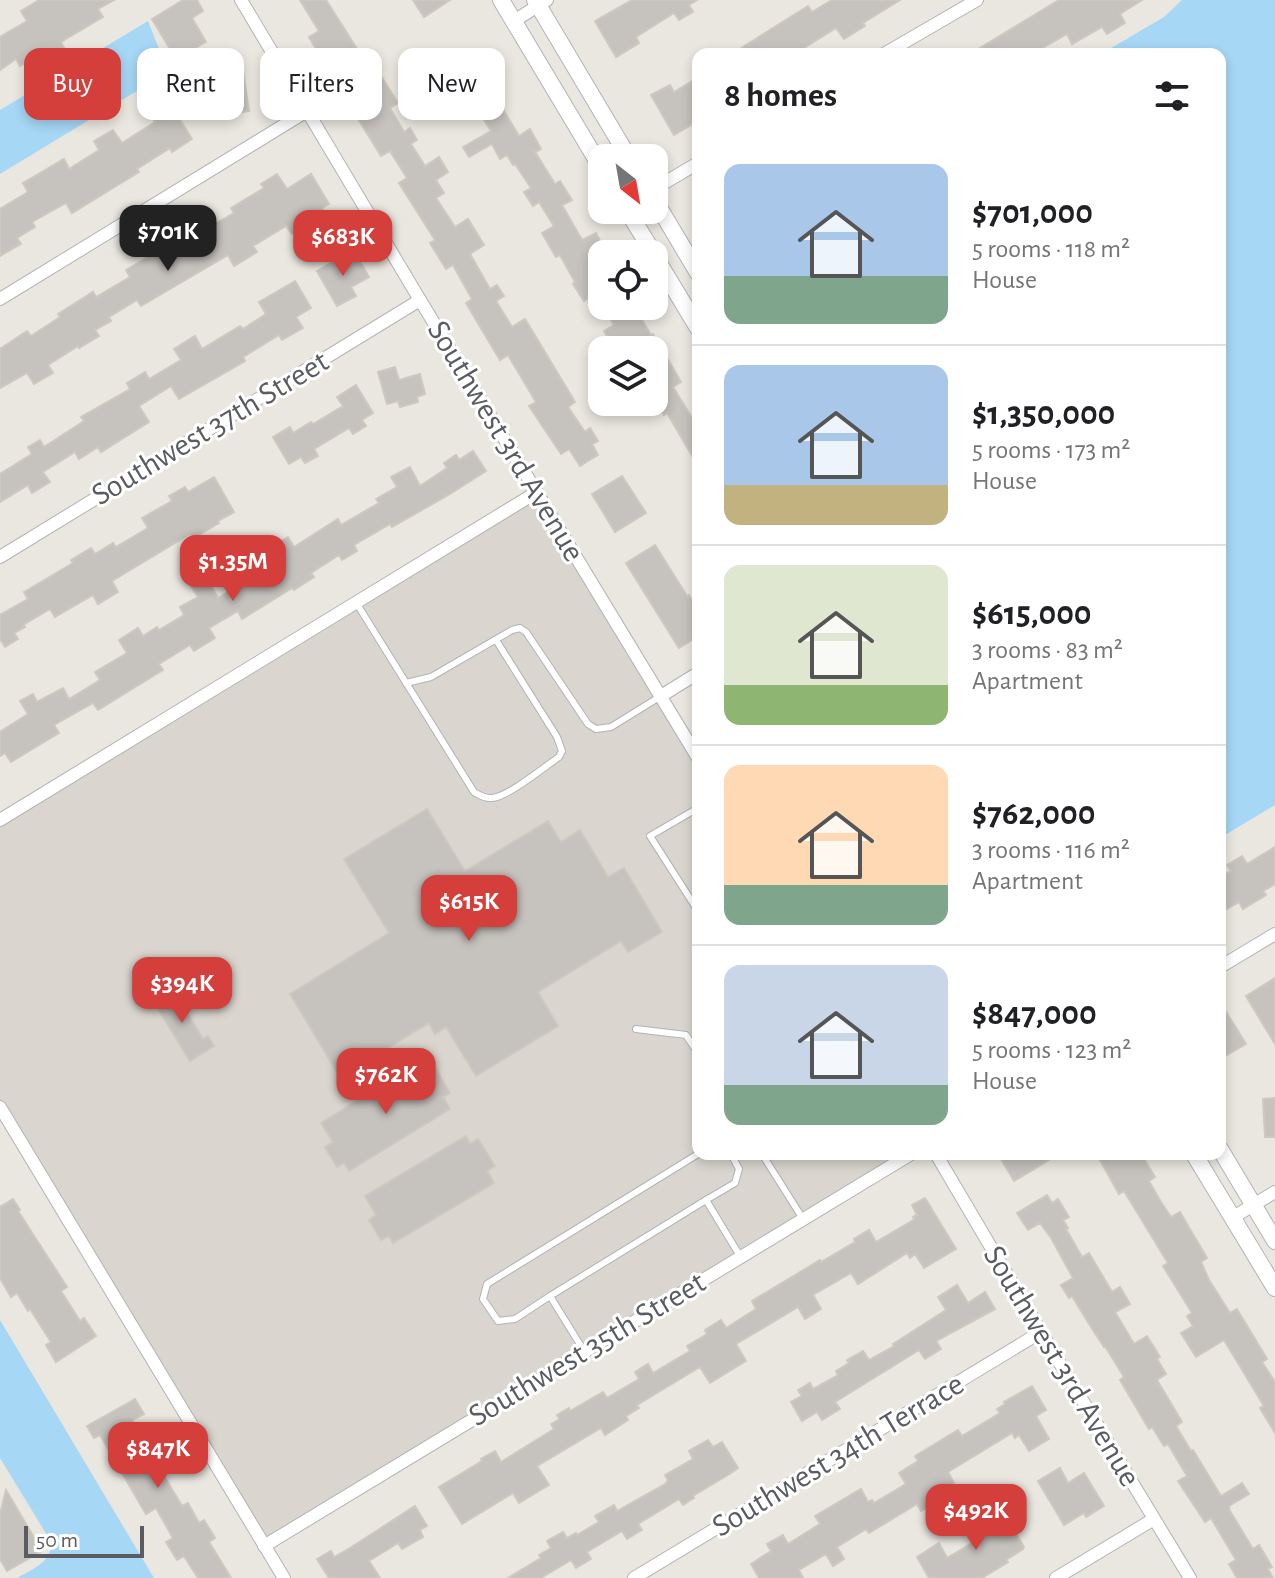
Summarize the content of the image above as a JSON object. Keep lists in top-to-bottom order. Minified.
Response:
{"streets":{"street":["Southwest 37th Street","Southwest 3rd Avenue","Southwest 35th Street","Southwest 34th Terrace"]},"crossings":[["Southwest 37th Street","Southwest 3rd Avenue"],["Southwest 3rd Avenue","Southwest 34th Terrace"]],"scale_bar":"50 m","north":"bottom right","page":{"chip":["Buy","Rent","Filters","New"],"heading":"8 homes","list":[{"name":"$701,000","note":"5 rooms · 118 m² · House"},{"name":"$1,350,000","note":"5 rooms · 173 m² · House"},{"name":"$615,000","note":"3 rooms · 83 m² · Apartment"},{"name":"$762,000","note":"3 rooms · 116 m² · Apartment"},{"name":"$847,000","note":"5 rooms · 123 m² · House"}],"price":["$701K","$683K","$1.35M","$615K","$394K","$762K","$847K","$492K"],"scale":"50 m"}}
